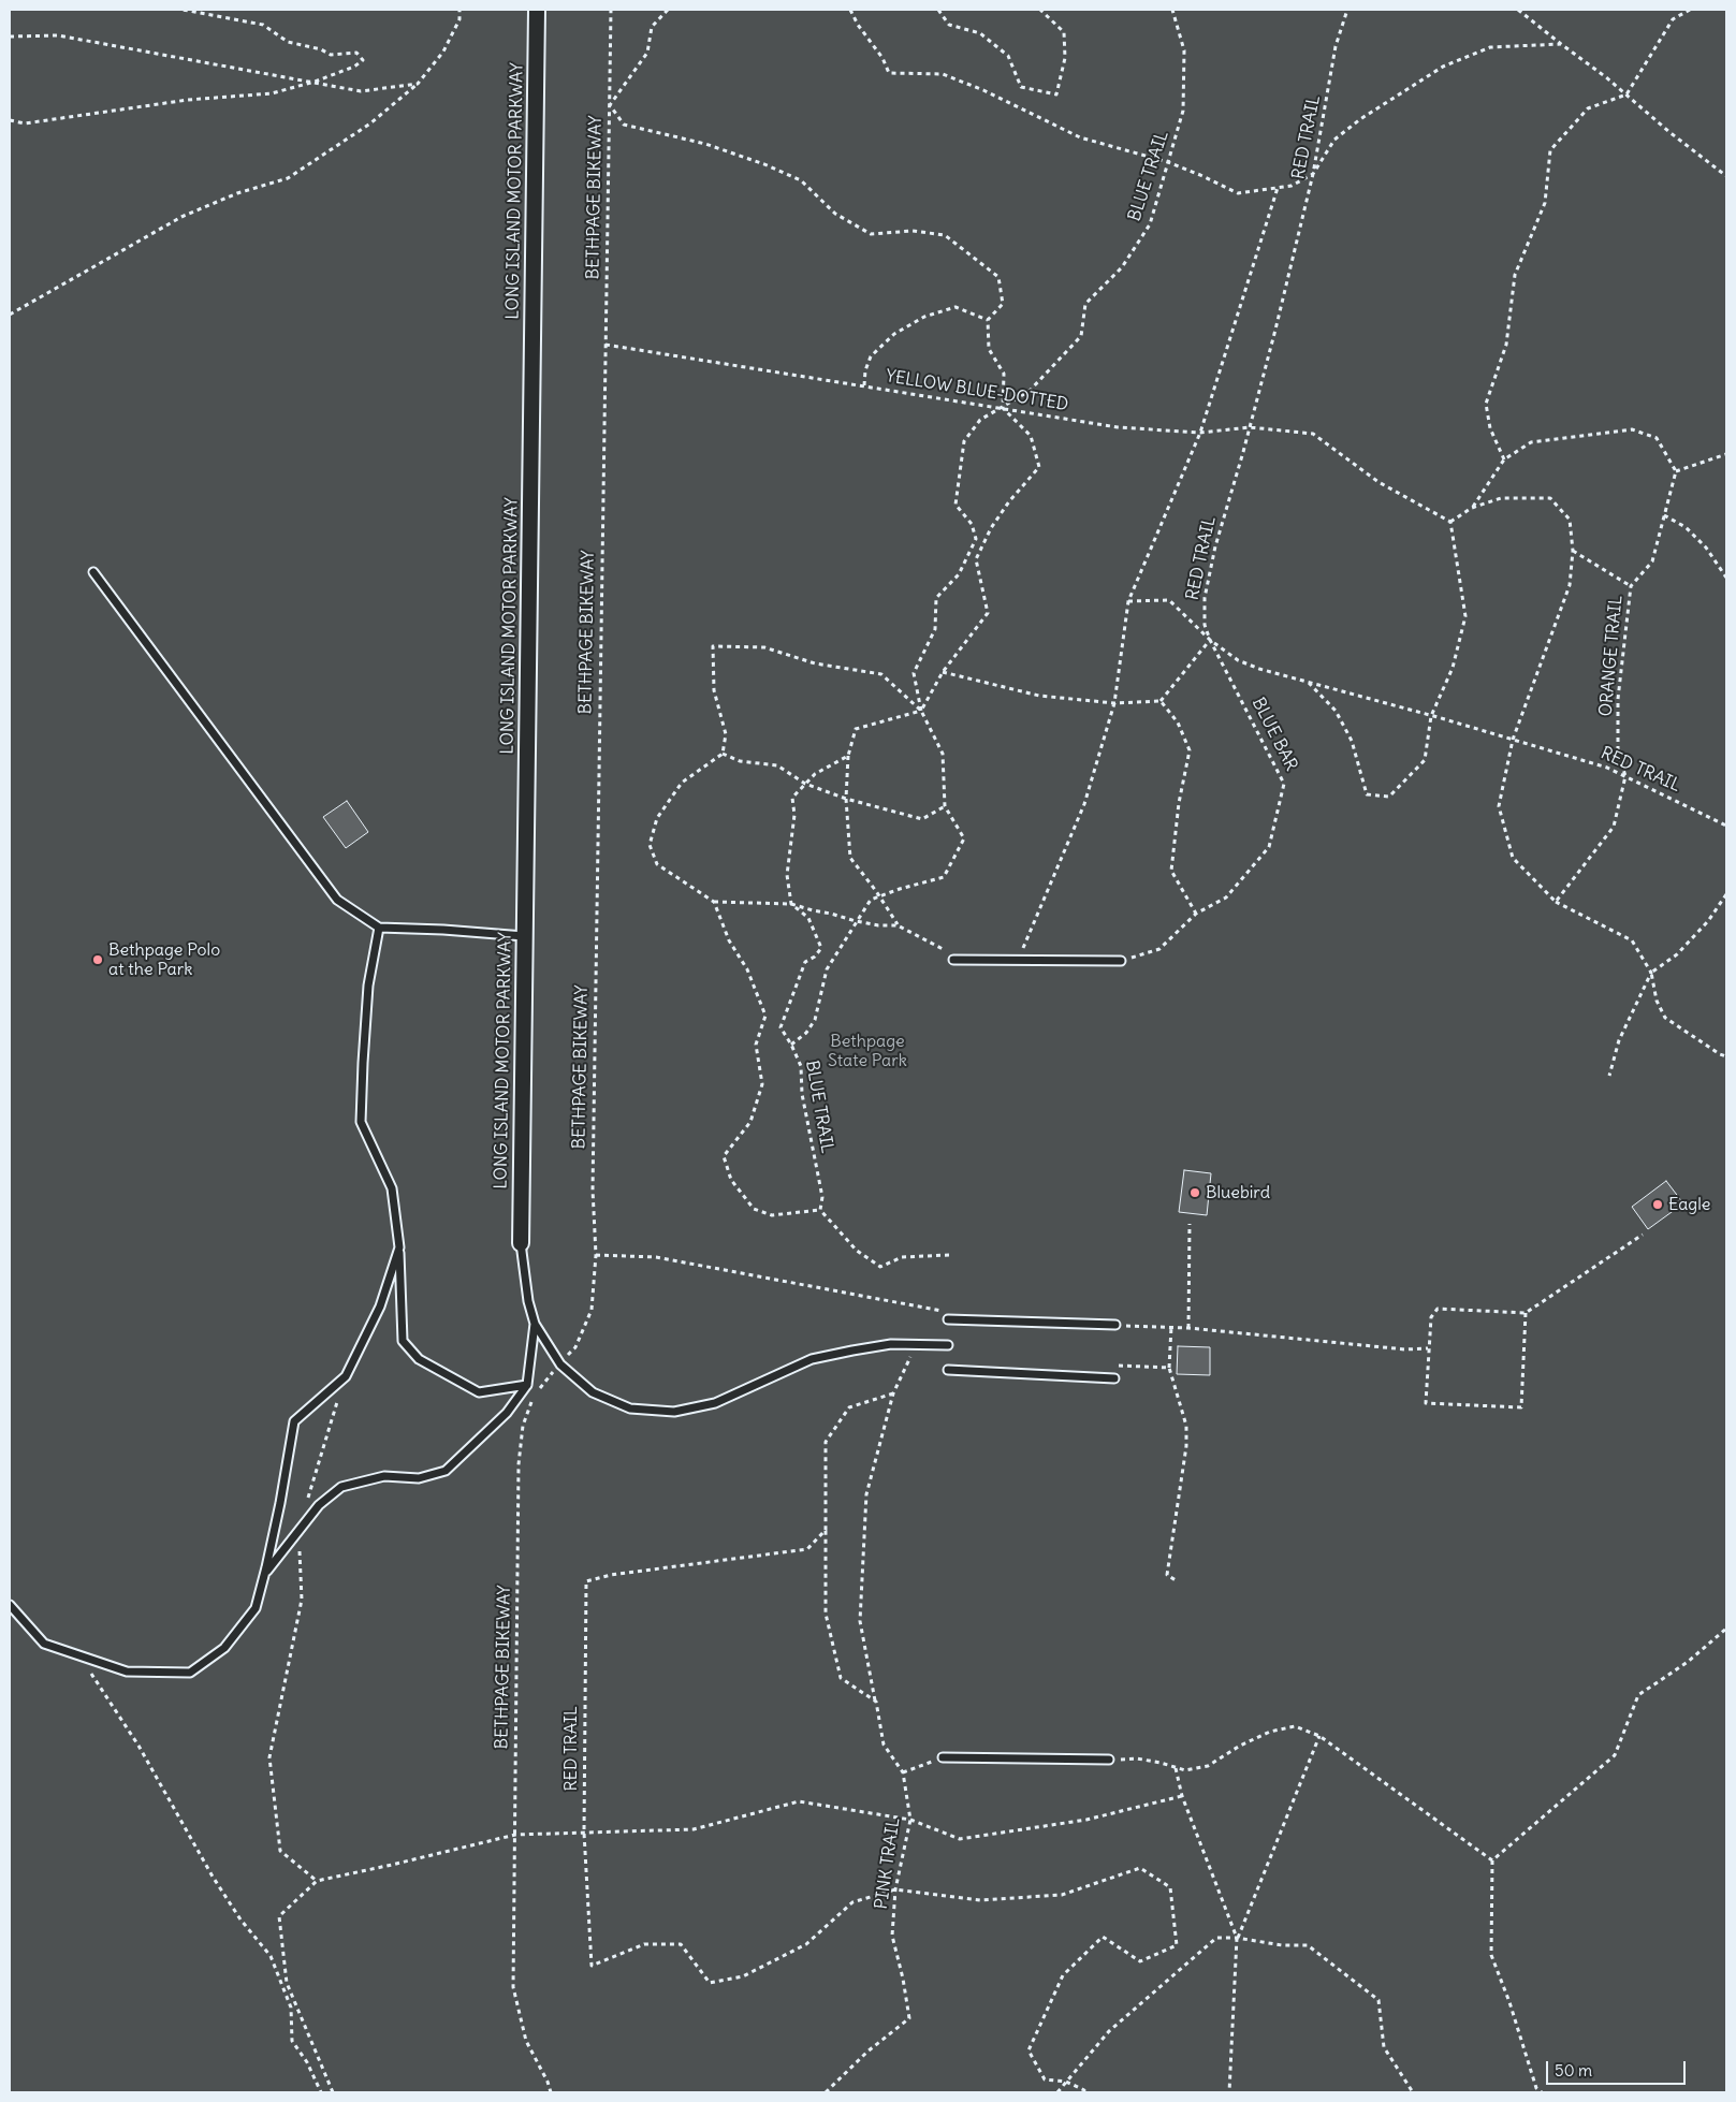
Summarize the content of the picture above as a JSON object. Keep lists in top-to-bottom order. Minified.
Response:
{"streets":{"street":["LONG ISLAND MOTOR PARKWAY"],"path":["RED TRAIL","BLUE TRAIL","BETHPAGE BIKEWAY","YELLOW BLUE-DOTTED","ORANGE TRAIL","BLUE BAR","PINK TRAIL"]},"crossings":[["RED TRAIL","YELLOW BLUE-DOTTED"],["RED TRAIL","ORANGE TRAIL"],["RED TRAIL","BLUE BAR"],["BLUE TRAIL","YELLOW BLUE-DOTTED"]],"parks":["Bethpage State Park"],"places":["Bethpage Polo at the Park","Bluebird","Eagle"],"scale_bar":"50 m"}
